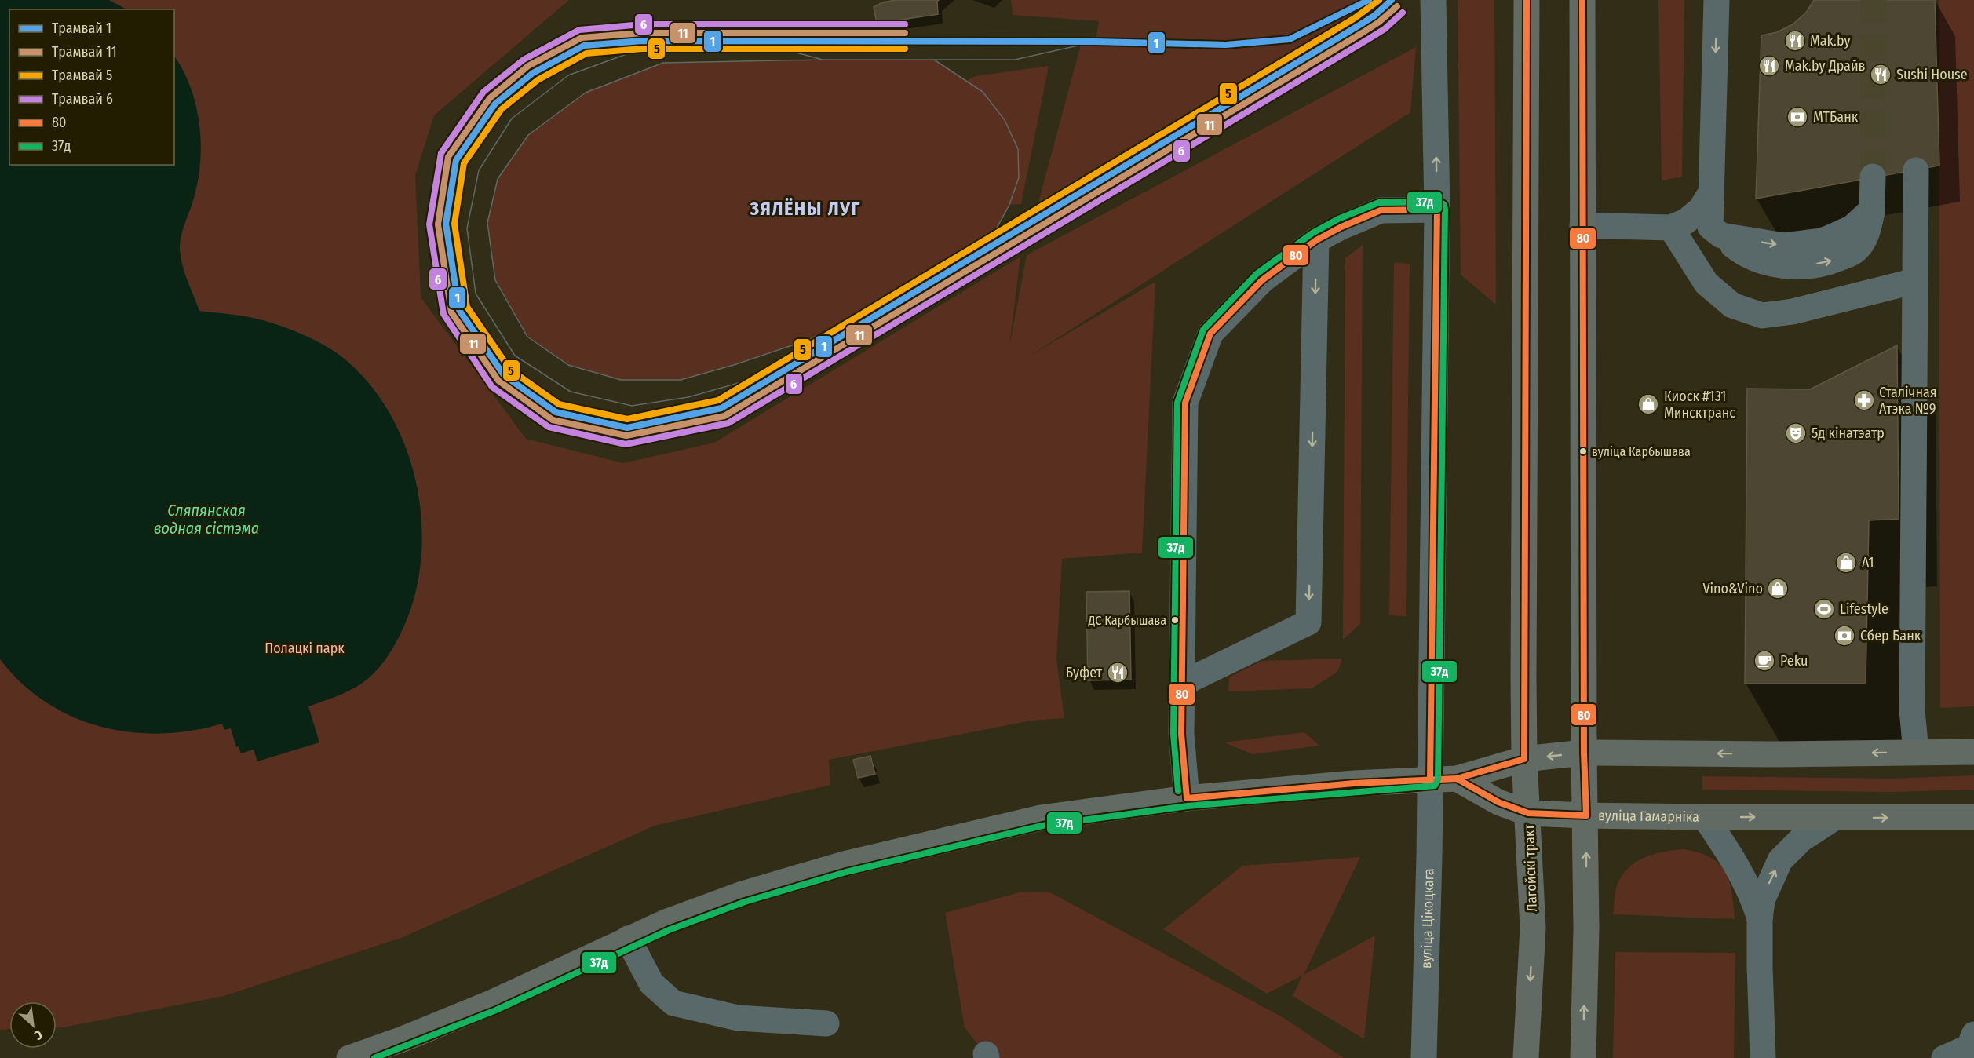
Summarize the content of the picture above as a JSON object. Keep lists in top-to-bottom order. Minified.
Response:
{"streets":{"main road":["вуліца Гамарніка","Лагойскі тракт"],"street":["вуліца Цікоцкага"]},"crossings":[["вуліца Гамарніка","Лагойскі тракт"]],"districts":["ЗЯЛЁНЫ ЛУГ"],"water":["Сляпянская водная сістэма"],"parks":["Полацкі парк"],"places":{"restaurant":["Mak.by","Маk.by Драйв","Sushi House","Буфет"],"bank":["МТБанк","Сбер Банк"],"pharmacy":["Сталічная Атэка №9"],"shop":["Киоск #131 Минсктранс","A1","Vino&Vino"],"theatre":["5д кінатэатр"],"other":["вуліца Карбышава","ДС Карбышава"],"sports":["Lifestyle"],"cafe":["Peku"]},"lines":["tram line 1","tram line 5","transit line 80","tram line 11","tram line 6","transit line 37д"],"legend":["Трамвай 1","Трамвай 11","Трамвай 5","Трамвай 6","80","37д"],"north":"bottom right"}
